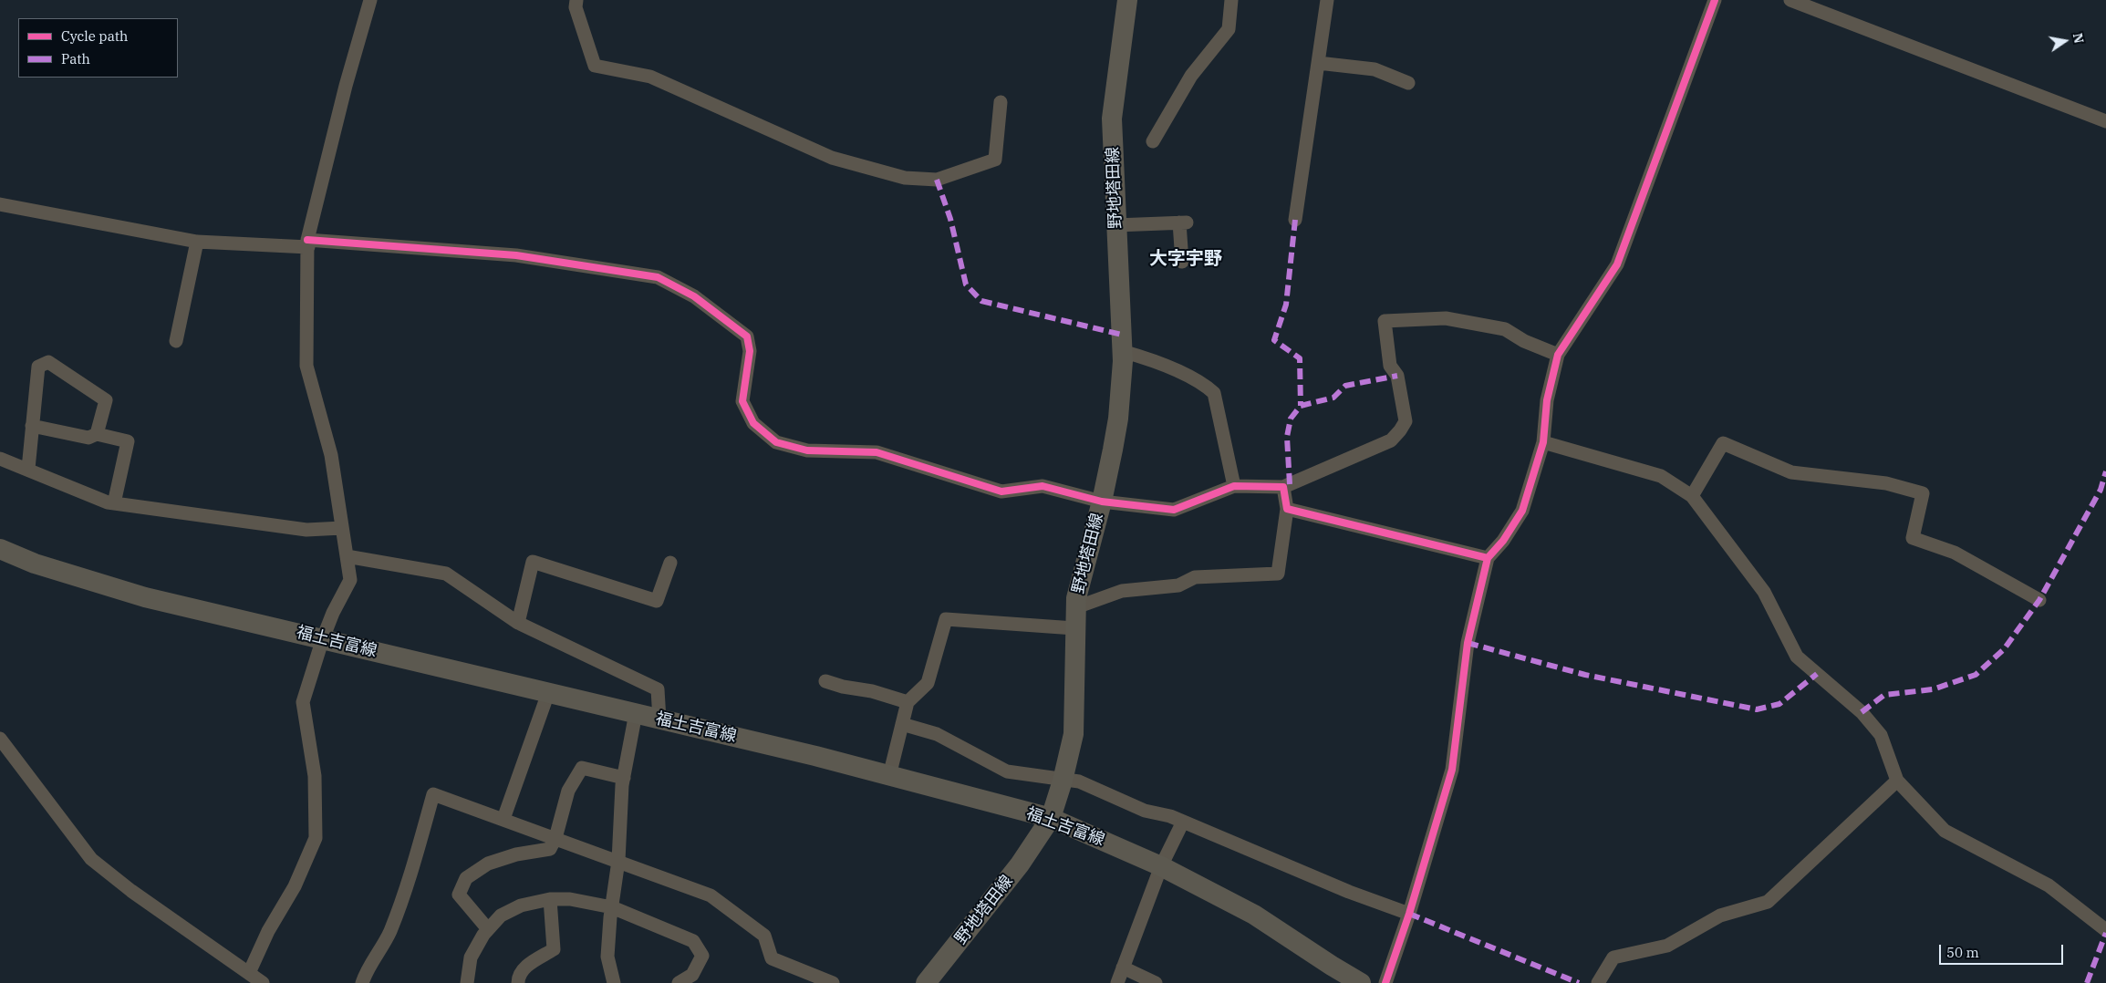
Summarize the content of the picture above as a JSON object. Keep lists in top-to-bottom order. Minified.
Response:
{"streets":{"main road":["野地塔田線","福土吉富線"]},"crossings":[["野地塔田線","福土吉富線"]],"districts":["大字宇野"],"legend":["Cycle path","Path"],"scale_bar":"50 m","north":"right"}
